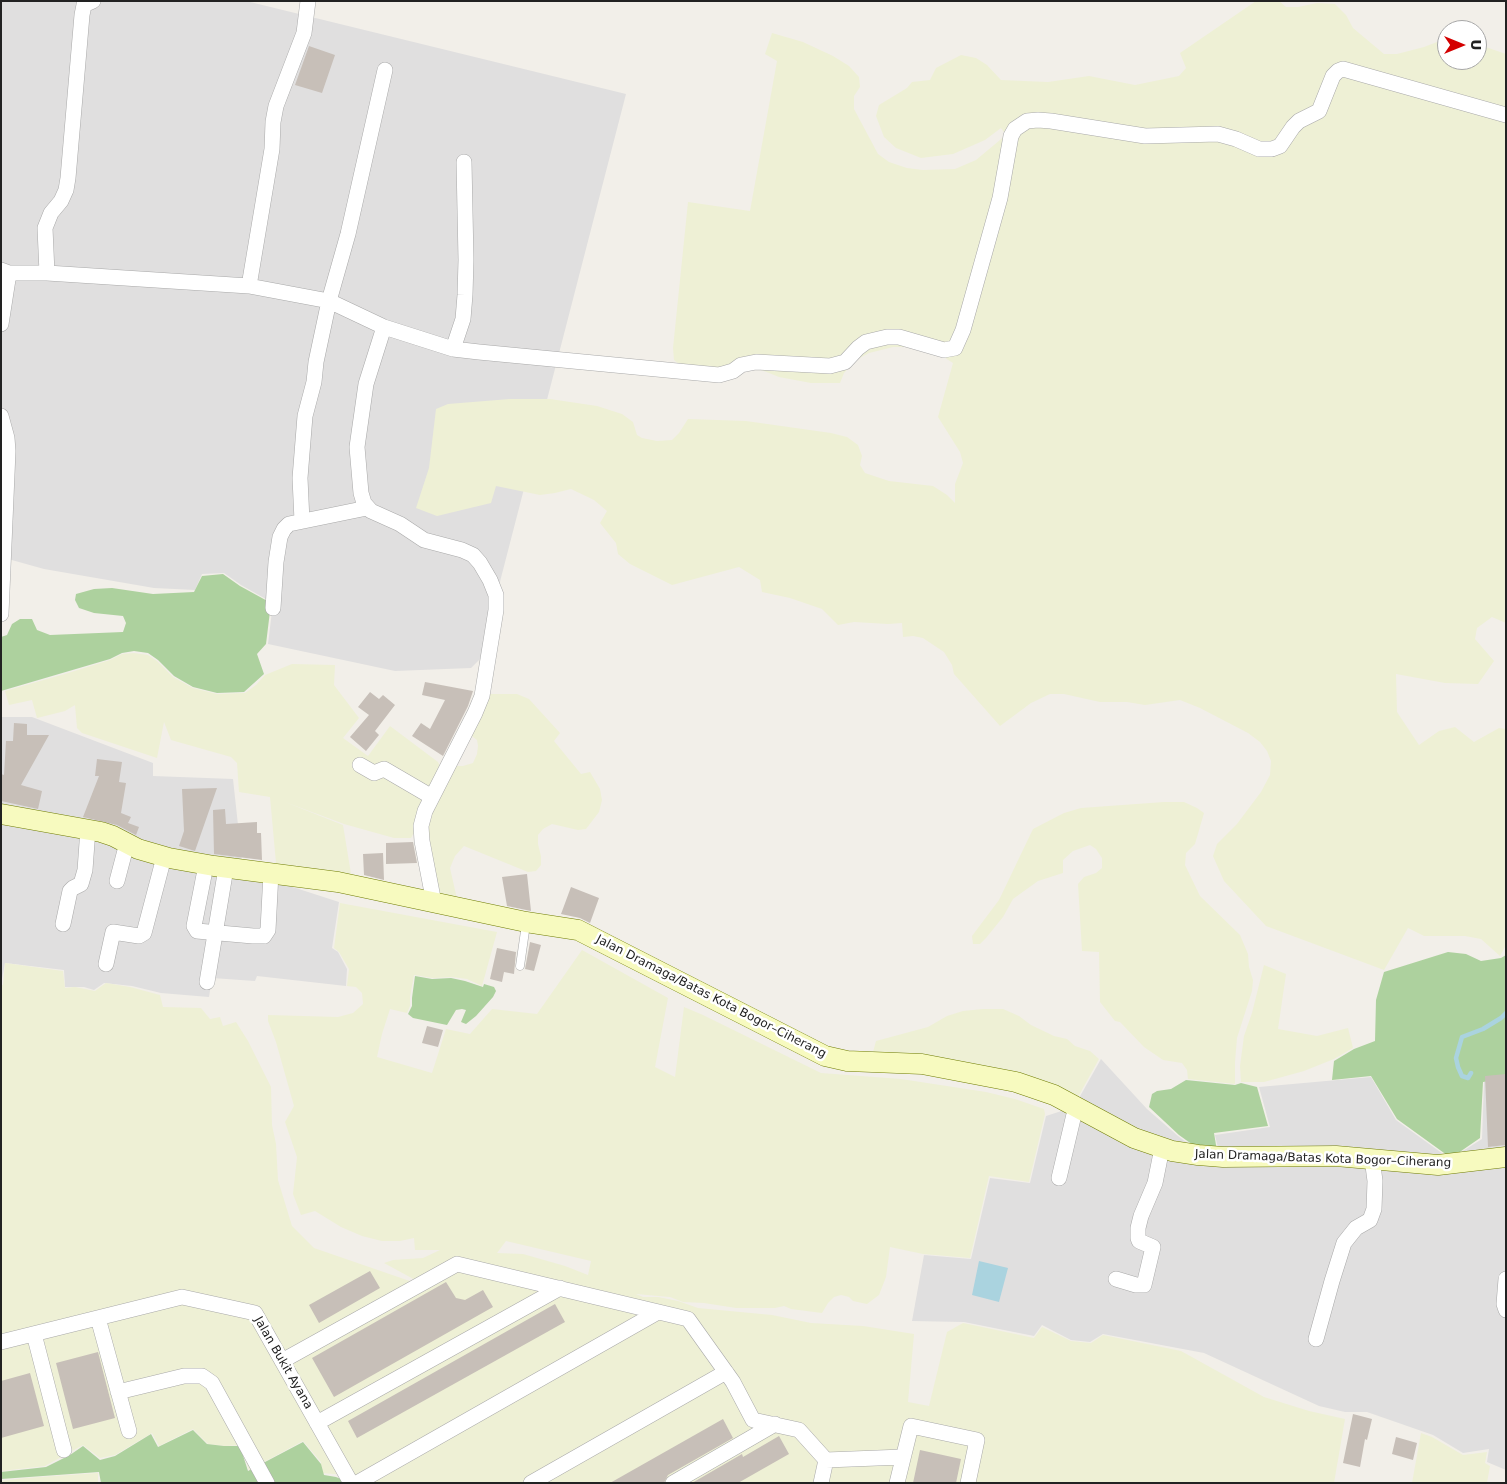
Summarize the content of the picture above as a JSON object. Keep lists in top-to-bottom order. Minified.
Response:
{"streets":{"street":["Jalan Dramaga/Batas Kota Bogor–Ciherang","Jalan Bukit Ayana"]},"north":"right"}
